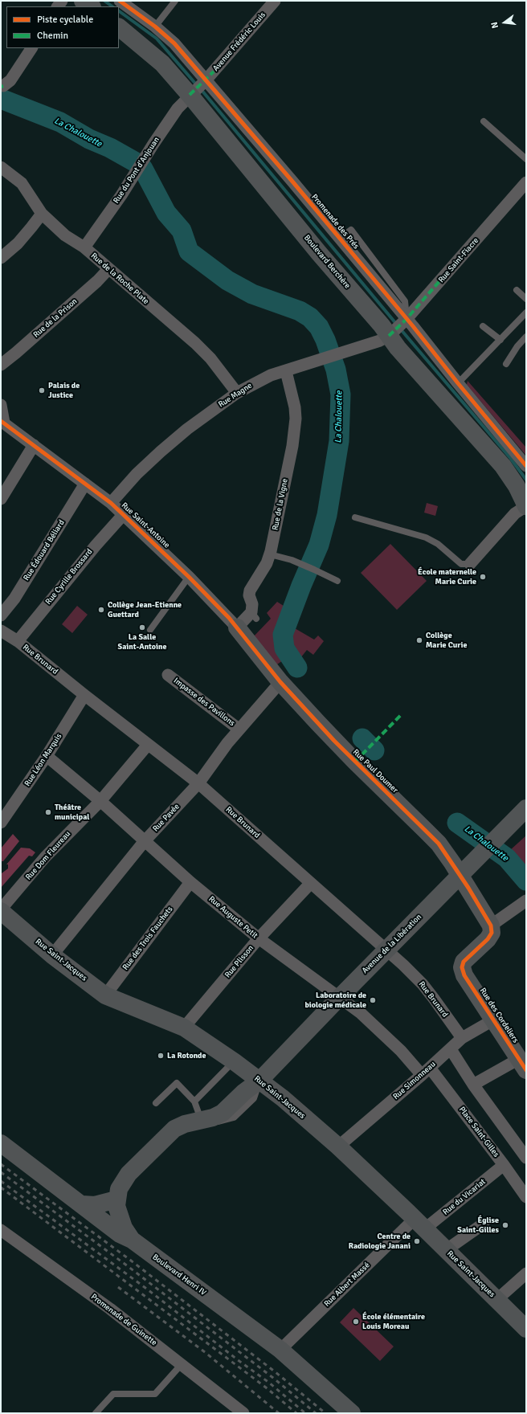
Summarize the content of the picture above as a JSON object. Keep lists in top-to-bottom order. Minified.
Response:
{"streets":{"main road":["Boulevard Berchère","Rue Paul Doumer","Avenue de la Libération","Rue Saint-Jacques","Rue des Cordeliers","Boulevard Henri IV"],"street":["Avenue Frédéric Louis","Rue du Pont d'Anjouan","Promenade des Prés","Rue Saint-Fiacre","Rue de la Roche Plate","Rue de la Prison","Rue Magne","Rue de la Vigne","Rue Saint-Antoine","Rue Édouard Béliard","Rue Cyrille Brossard","Rue Brunard","Impasse des Pavillons","Rue Léon Marquis","Rue Pavée","Rue Dom Fleureau","Rue Auguste Petit","Rue des Trois Fauchets","Rue Plisson","Rue Simonneau","Place Saint-Gilles","Rue du Vicariat","Rue Albert Massé","Promenade de Guinette"]},"crossings":[["Avenue Frédéric Louis","Rue du Pont d'Anjouan"],["Avenue Frédéric Louis","Promenade des Prés"],["Avenue Frédéric Louis","Boulevard Berchère"],["Rue du Pont d'Anjouan","Boulevard Berchère"],["Rue du Pont d'Anjouan","Rue de la Roche Plate"],["Promenade des Prés","Rue Saint-Fiacre"],["Rue Saint-Fiacre","Boulevard Berchère"],["Rue Saint-Fiacre","Rue Magne"],["Boulevard Berchère","Rue Magne"],["Rue de la Roche Plate","Rue de la Prison"],["Rue de la Roche Plate","Rue Magne"],["Rue Magne","Rue de la Vigne"],["Rue Magne","Rue Saint-Antoine"],["Rue de la Vigne","Rue Saint-Antoine"],["Rue de la Vigne","Rue Paul Doumer"],["Rue Saint-Antoine","Rue Édouard Béliard"],["Rue Saint-Antoine","Rue Cyrille Brossard"],["Rue Saint-Antoine","Rue Paul Doumer"],["Rue Cyrille Brossard","Rue Brunard"],["Rue Brunard","Rue Léon Marquis"],["Rue Brunard","Rue Pavée"],["Rue Brunard","Rue Dom Fleureau"],["Rue Brunard","Avenue de la Libération"],["Rue Brunard","Rue Plisson"],["Rue Brunard","Rue Simonneau"],["Impasse des Pavillons","Rue Pavée"],["Rue Léon Marquis","Rue Auguste Petit"],["Rue Paul Doumer","Rue Pavée"],["Rue Paul Doumer","Avenue de la Libération"],["Rue Paul Doumer","Rue des Cordeliers"],["Rue Pavée","Rue Auguste Petit"],["Rue Pavée","Rue Saint-Jacques"],["Rue Dom Fleureau","Rue Auguste Petit"],["Rue Dom Fleureau","Rue Saint-Jacques"],["Rue Auguste Petit","Rue des Trois Fauchets"],["Rue Auguste Petit","Avenue de la Libération"],["Rue Auguste Petit","Rue Plisson"],["Rue Auguste Petit","Rue Simonneau"],["Rue Auguste Petit","Place Saint-Gilles"],["Rue des Trois Fauchets","Rue Saint-Jacques"],["Avenue de la Libération","Rue Saint-Jacques"],["Rue Saint-Jacques","Rue Plisson"],["Rue Saint-Jacques","Rue Simonneau"],["Rue Saint-Jacques","Rue du Vicariat"],["Rue Saint-Jacques","Rue Albert Massé"],["Rue des Cordeliers","Rue Simonneau"],["Rue Simonneau","Place Saint-Gilles"],["Place Saint-Gilles","Rue du Vicariat"],["Rue du Vicariat","Rue Albert Massé"],["Boulevard Henri IV","Rue Albert Massé"]],"water":["La Chalouette"],"places":["Palais de Justice","École maternelle Marie Curie","Collège Jean-Etienne Guettard","La Salle Saint-Antoine","Collège Marie Curie","Théâtre municipal","Laboratoire de biologie médicale","La Rotonde","Église Saint-Gilles","Centre de Radiologie Janani","École élémentaire Louis Moreau"],"legend":["Piste cyclable","Chemin"],"north":"left"}
